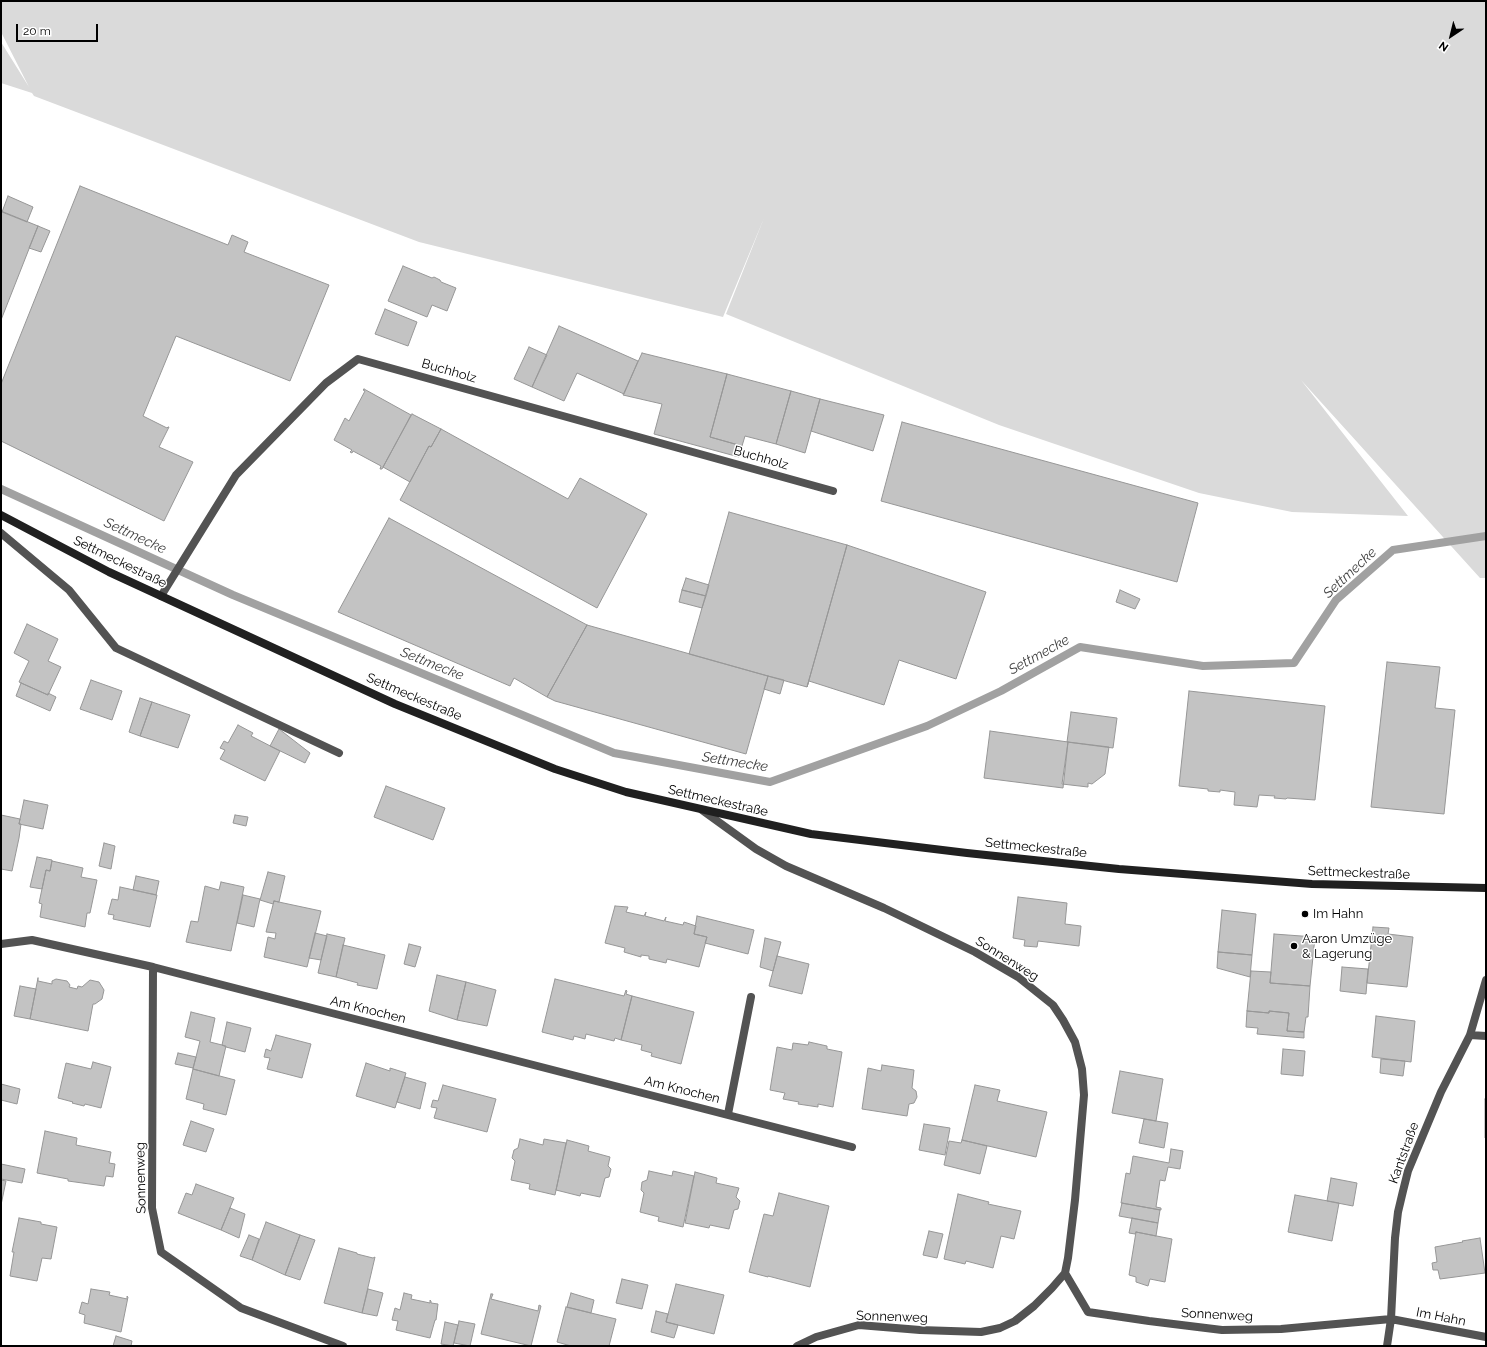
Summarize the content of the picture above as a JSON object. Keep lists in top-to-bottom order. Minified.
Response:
{"streets":{"street":["Buchholz","Settmeckestraße","Sonnenweg","Am Knochen","Kantstraße","Im Hahn"]},"crossings":[["Buchholz","Settmeckestraße"],["Settmeckestraße","Sonnenweg"],["Sonnenweg","Am Knochen"],["Sonnenweg","Kantstraße"],["Sonnenweg","Im Hahn"],["Kantstraße","Im Hahn"]],"water":["Settmecke"],"places":["Im Hahn","Aaron Umzüge & Lagerung"],"scale_bar":"20 m","north":"bottom left"}
